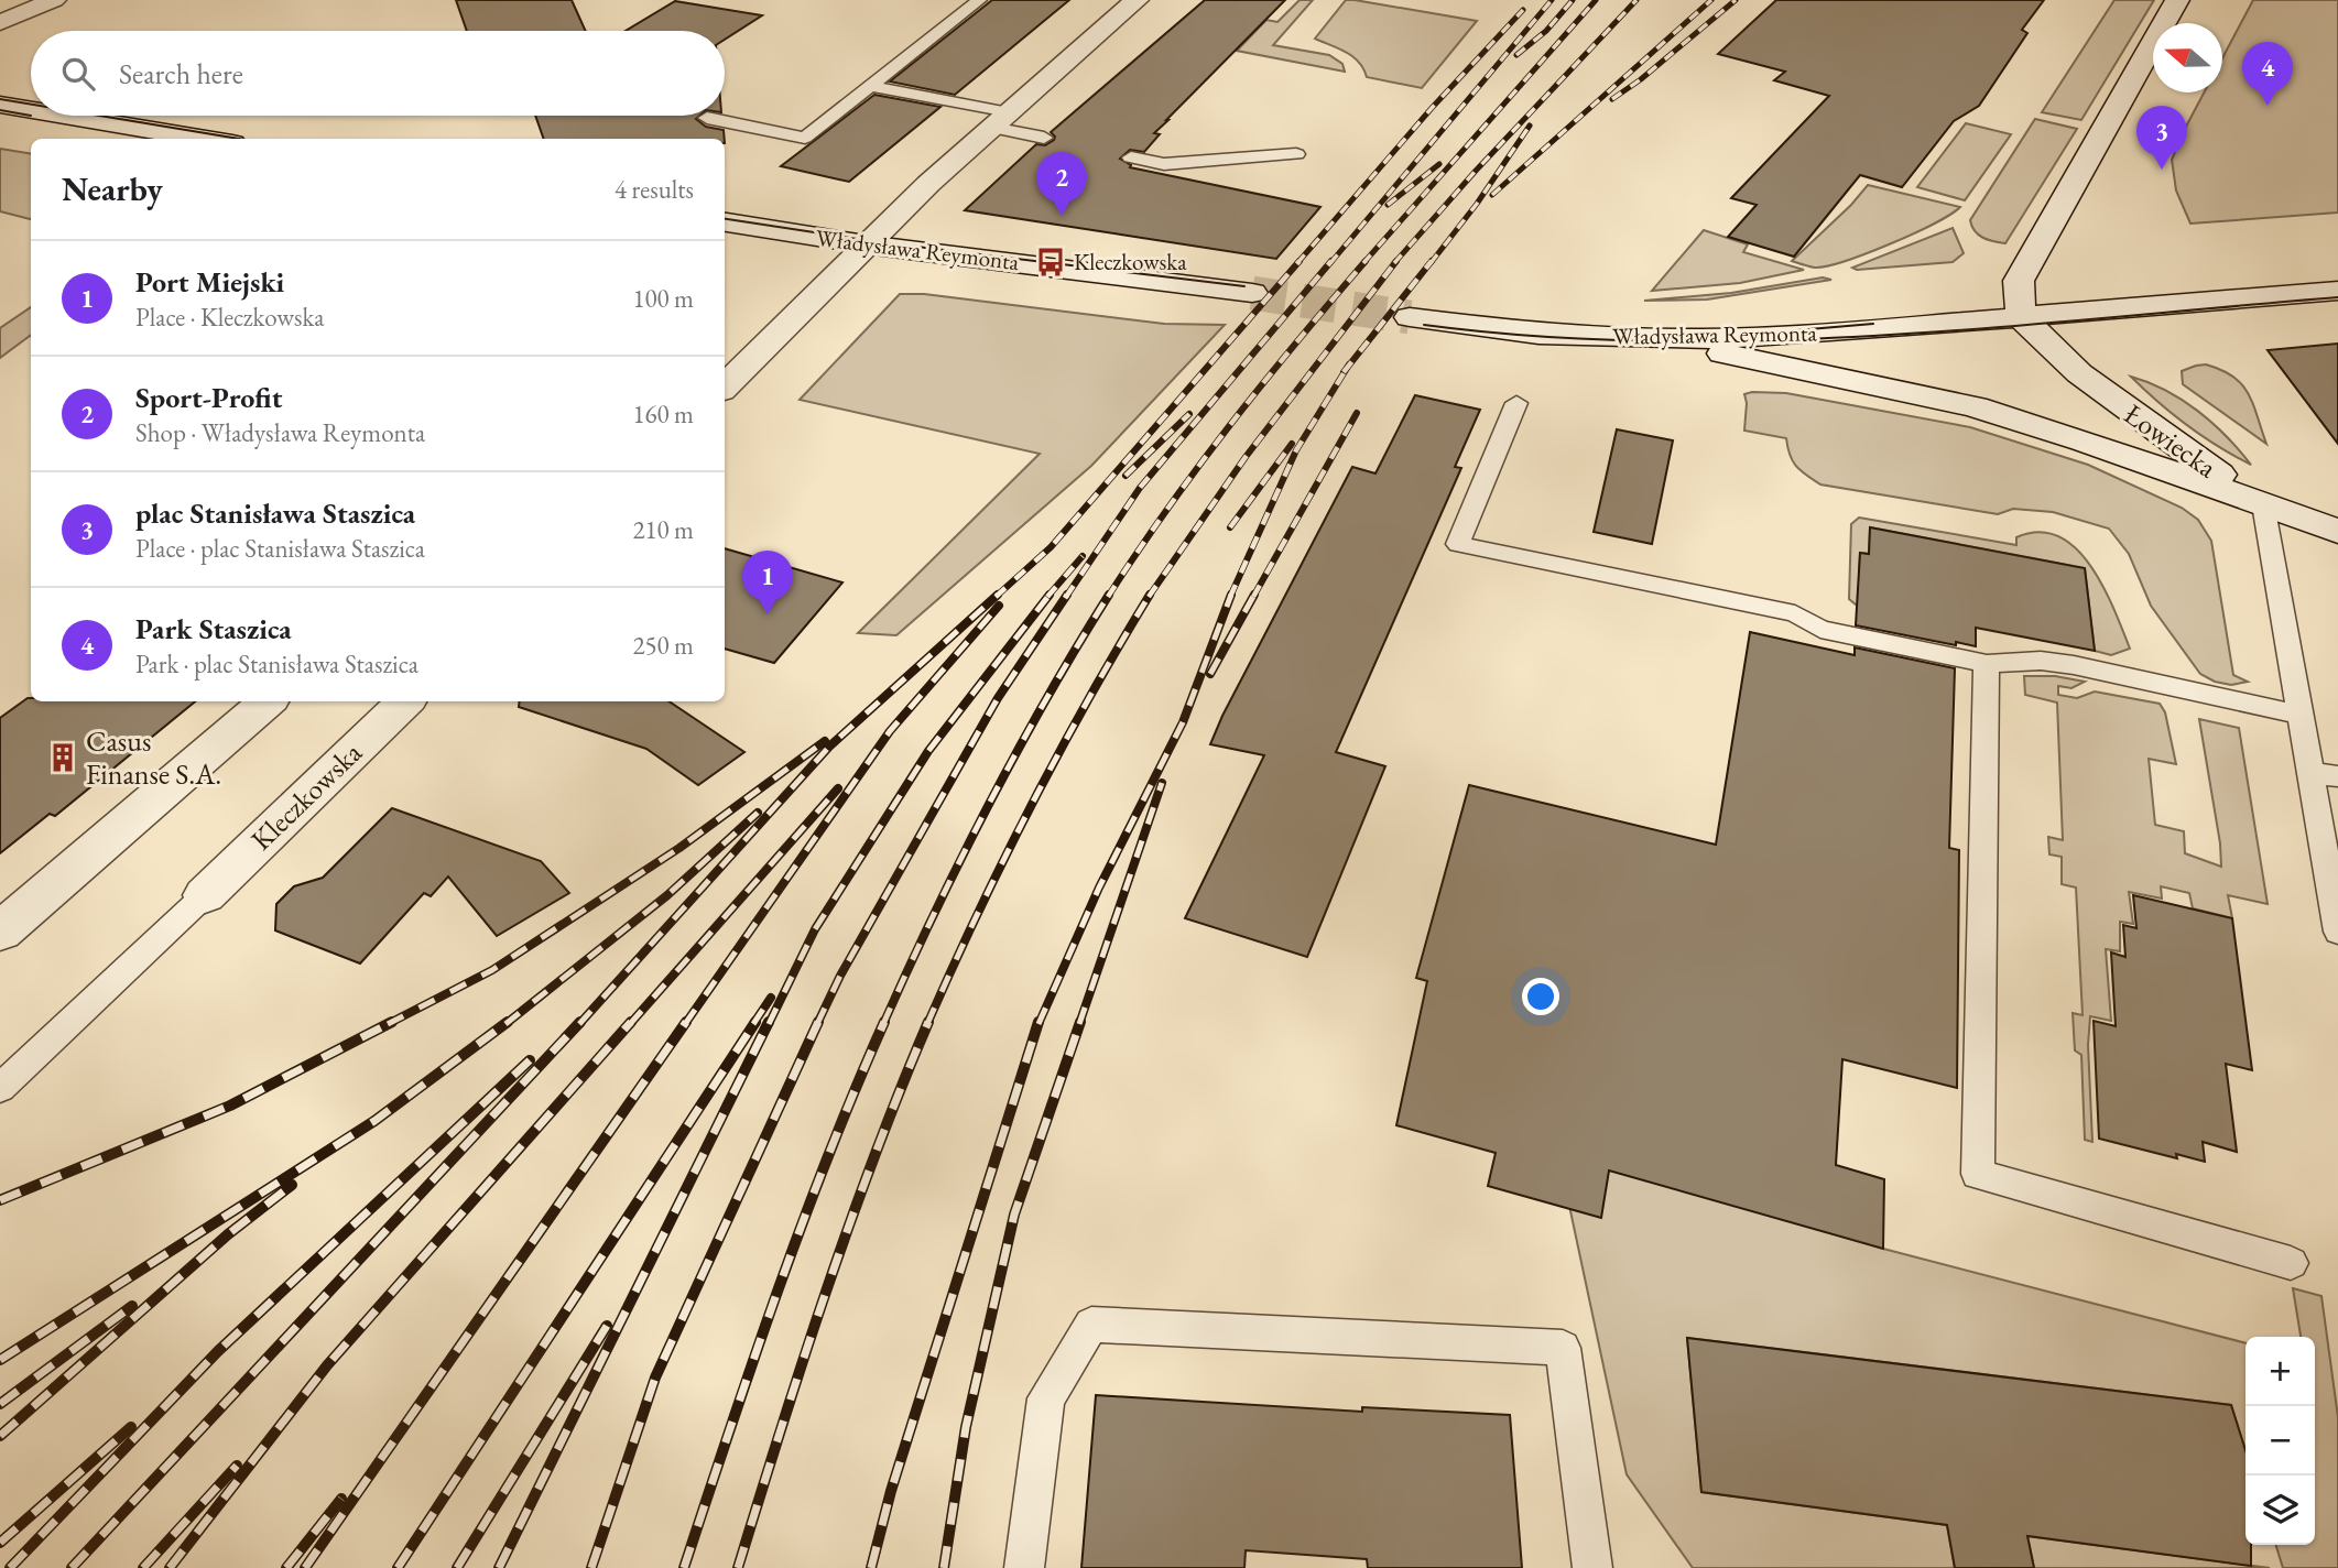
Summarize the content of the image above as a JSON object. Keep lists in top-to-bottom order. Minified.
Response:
{"streets":{"street":["Władysława Reymonta","Łowiecka","Kleczkowska"]},"crossings":[["Władysława Reymonta","Łowiecka"]],"places":{"bus stop":["Kleczkowska"],"building":["Casus Finanse S.A."]},"north":"left","page":{"search":"Search here","pins":["4","3","2","1"],"heading":["Nearby","4 results"],"list":[{"mark":"1","name":"Port Miejski","note":"Place · Kleczkowska","value":"100 m"},{"mark":"2","name":"Sport-Profit","note":"Shop · Władysława Reymonta","value":"160 m"},{"mark":"3","name":"plac Stanisława Staszica","note":"Place · plac Stanisława Staszica","value":"210 m"},{"mark":"4","name":"Park Staszica","note":"Park · plac Stanisława Staszica","value":"250 m"}],"map_buttons":["+","−"]}}
